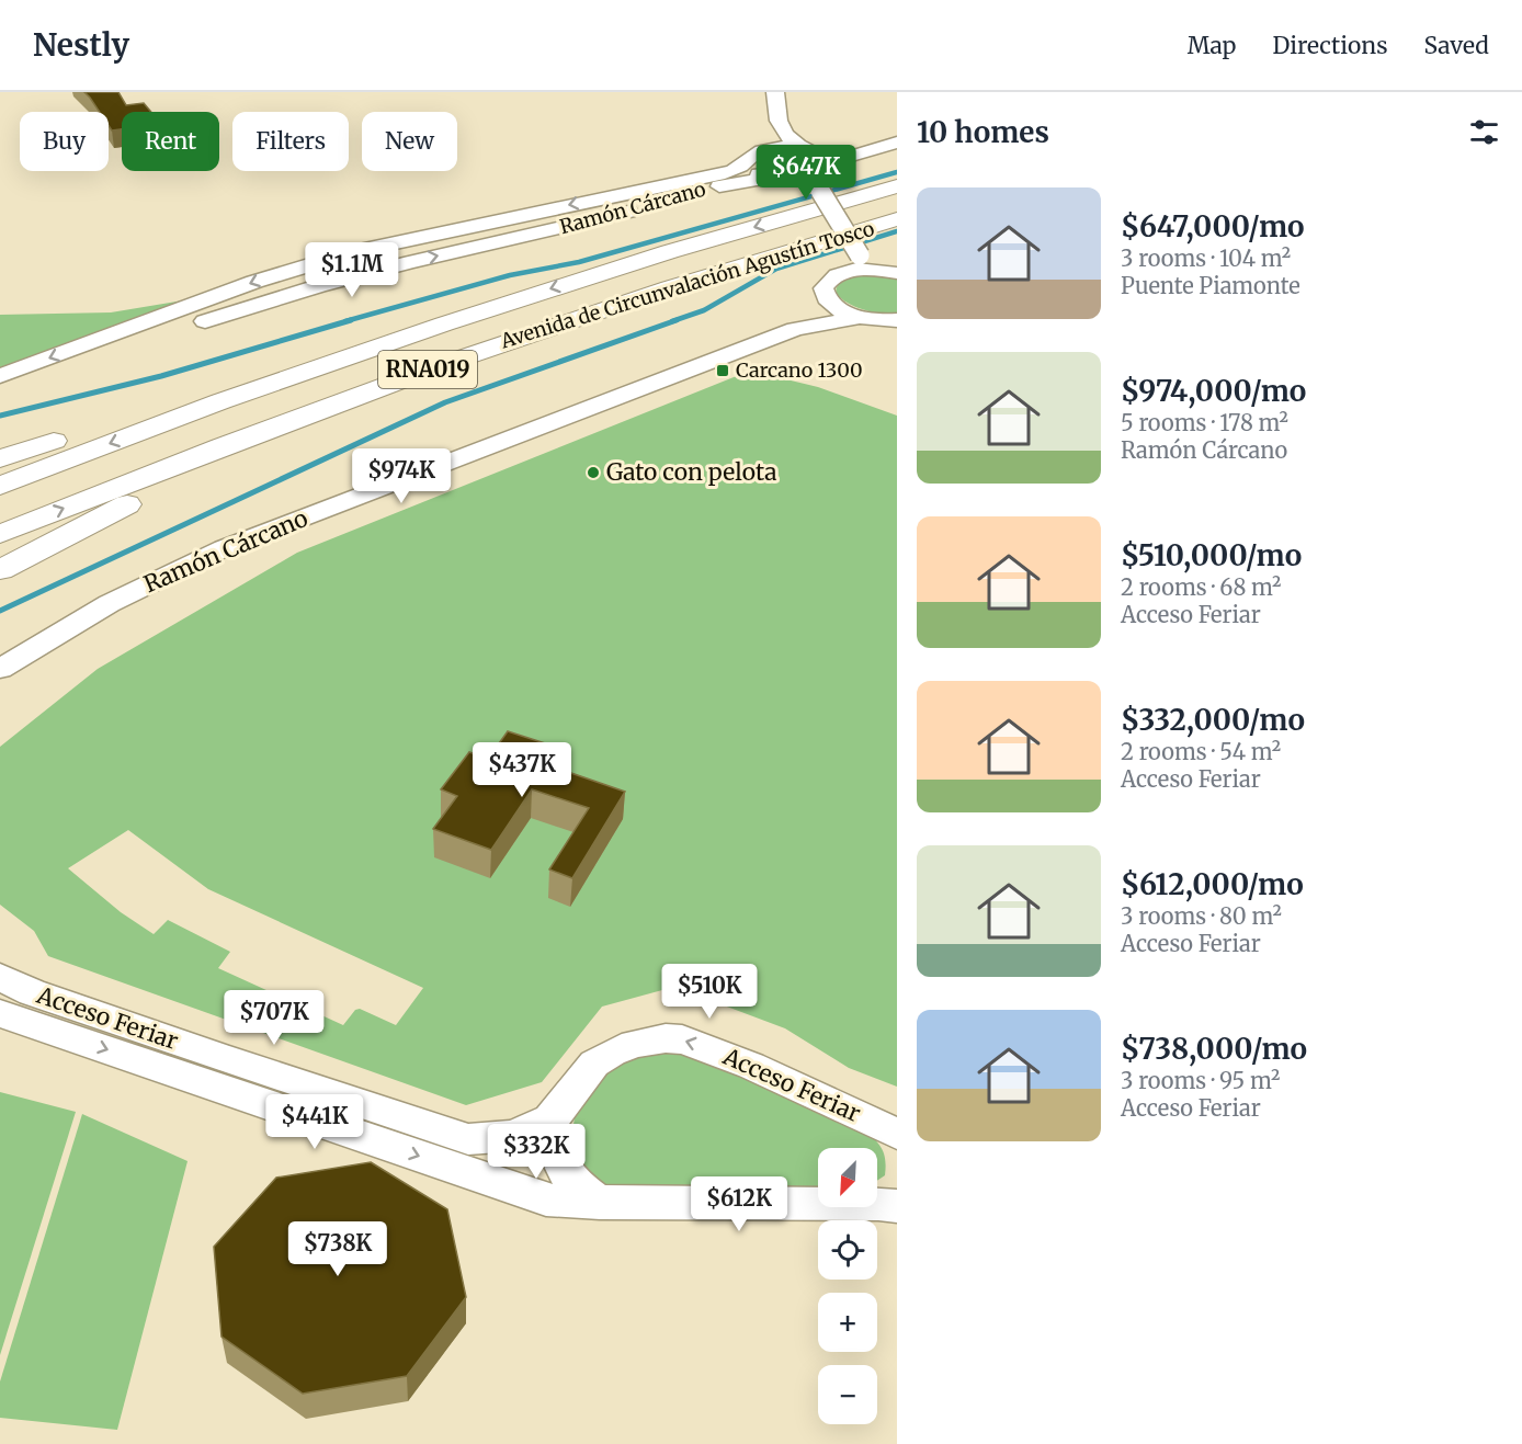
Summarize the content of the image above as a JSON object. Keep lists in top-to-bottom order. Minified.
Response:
{"streets":{"highway":["Avenida de Circunvalación Agustín Tosco","RNA019"],"main road":["Ramón Cárcano","Acceso Feriar"]},"places":{"transit":["Carcano 1300"],"other":["Gato con pelota"]},"north":"bottom left","page":{"header":"Nestly","nav":["Map","Directions","Saved"],"heading":"10 homes","chip":["Buy","Rent","Filters","New"],"price":["$647K","$1.1M","$974K","$437K","$510K","$707K","$441K","$332K","$612K","$738K"],"list":[{"name":"$647,000/mo","note":"3 rooms · 104 m² · Puente Piamonte"},{"name":"$974,000/mo","note":"5 rooms · 178 m² · Ramón Cárcano"},{"name":"$510,000/mo","note":"2 rooms · 68 m² · Acceso Feriar"},{"name":"$332,000/mo","note":"2 rooms · 54 m² · Acceso Feriar"},{"name":"$612,000/mo","note":"3 rooms · 80 m² · Acceso Feriar"},{"name":"$738,000/mo","note":"3 rooms · 95 m² · Acceso Feriar"}],"map_buttons":["+","−"]}}
